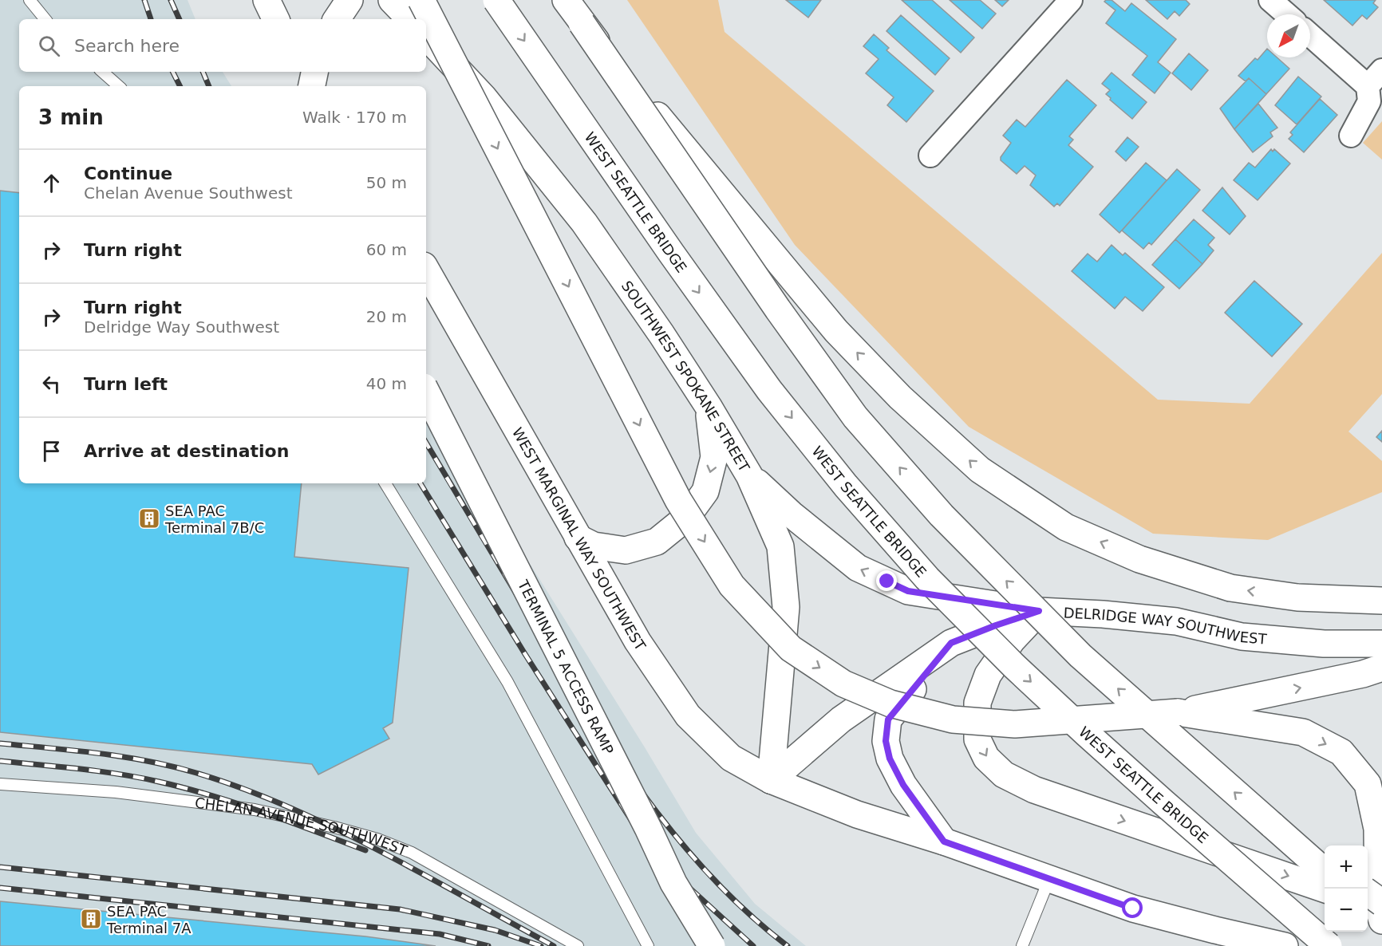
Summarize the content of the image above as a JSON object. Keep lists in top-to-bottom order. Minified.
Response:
{"streets":{"main road":["WEST SEATTLE BRIDGE","SOUTHWEST SPOKANE STREET","WEST MARGINAL WAY SOUTHWEST","DELRIDGE WAY SOUTHWEST","TERMINAL 5 ACCESS RAMP"],"lane":["CHELAN AVENUE SOUTHWEST"]},"crossings":[["SOUTHWEST SPOKANE STREET","WEST MARGINAL WAY SOUTHWEST"],["SOUTHWEST SPOKANE STREET","DELRIDGE WAY SOUTHWEST"],["WEST MARGINAL WAY SOUTHWEST","DELRIDGE WAY SOUTHWEST"]],"places":{"building":["SEA PAC Terminal 7B/C","SEA PAC Terminal 7A"]},"north":"bottom left","page":{"search":"Search here","heading":["3 min","Walk · 170 m"],"list":[["Continue","Chelan Avenue Southwest","50 m"],["Turn right","60 m"],["Turn right","Delridge Way Southwest","20 m"],["Turn left","40 m"],"Arrive at destination"],"map_buttons":["+","−"]}}
